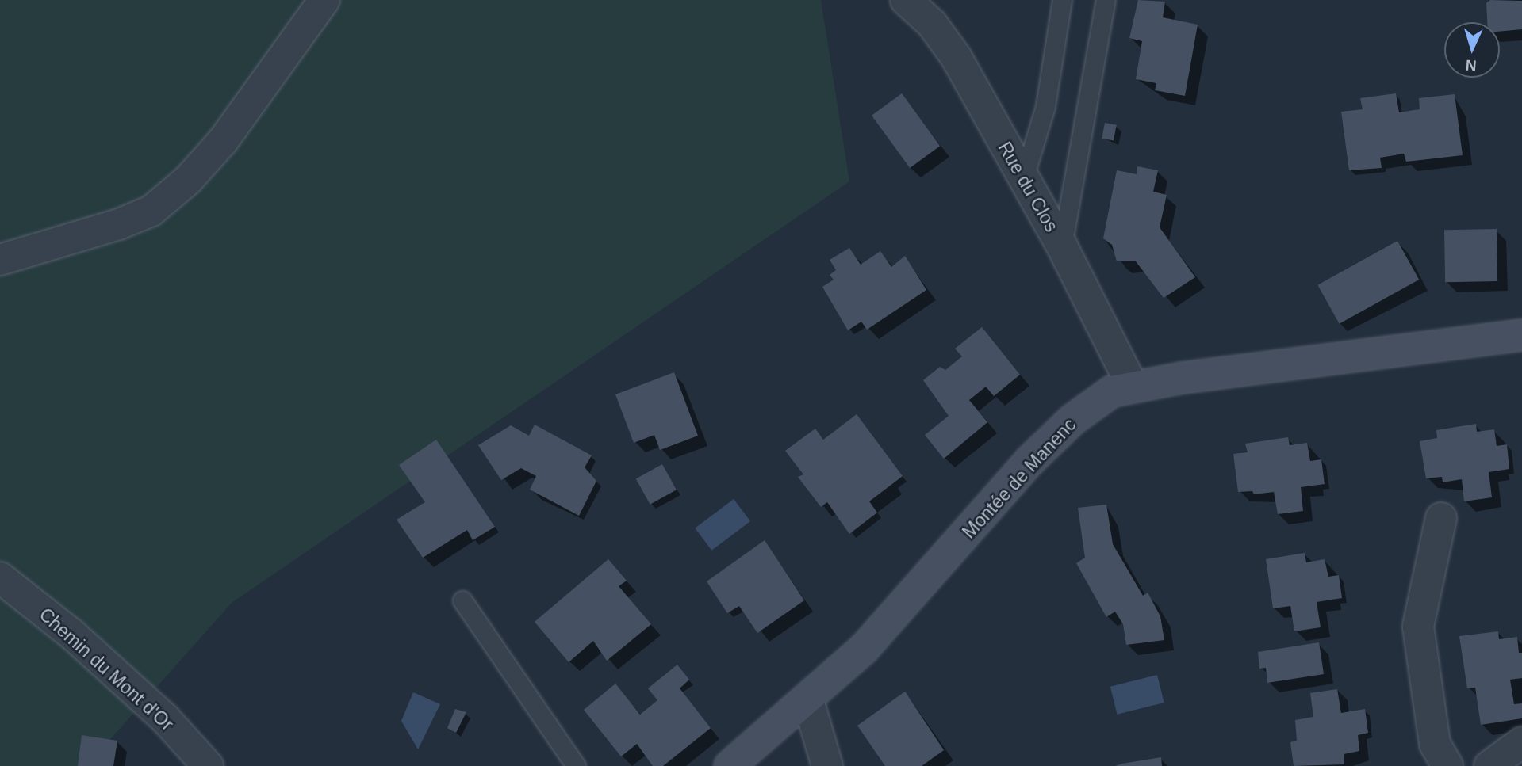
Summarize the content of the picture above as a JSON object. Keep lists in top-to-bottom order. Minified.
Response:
{"streets":{"street":["Rue du Clos","Montée de Manenc","Chemin du Mont d'Or"]},"crossings":[["Rue du Clos","Montée de Manenc"]],"north":"bottom"}
